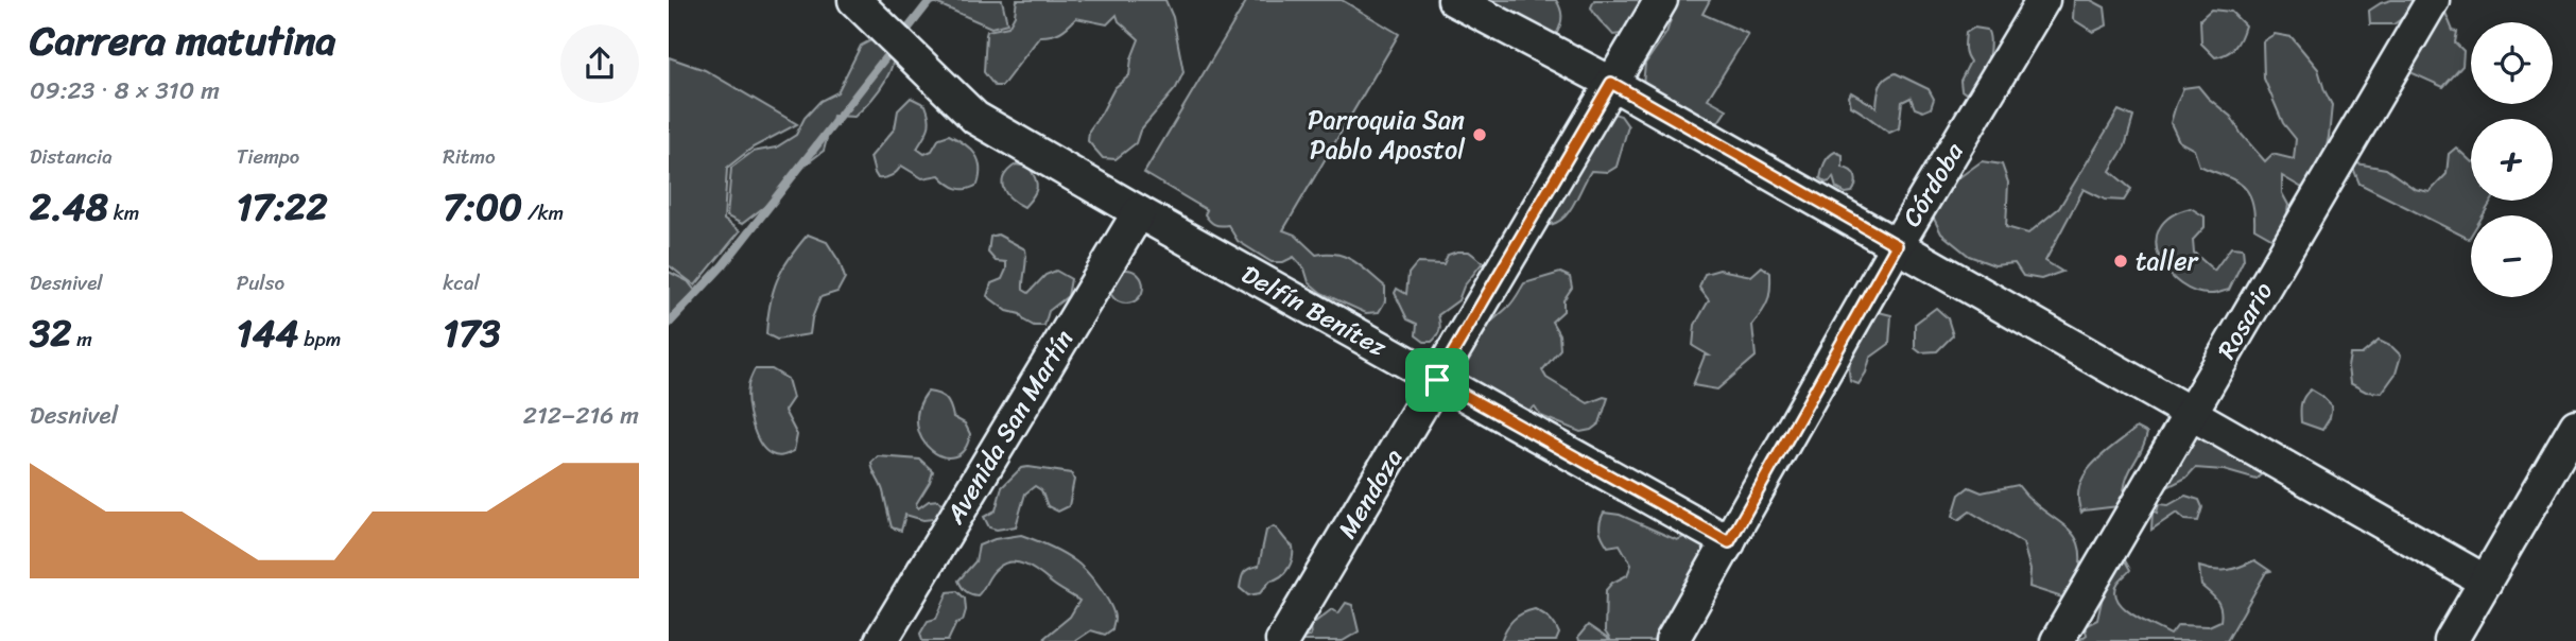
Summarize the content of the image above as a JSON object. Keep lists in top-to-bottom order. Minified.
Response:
{"streets":{"street":["Córdoba","Delfín Benítez","Rosario","Avenida San Martín","Mendoza"]},"crossings":[["Córdoba","Delfín Benítez"],["Delfín Benítez","Avenida San Martín"],["Delfín Benítez","Mendoza"]],"places":["Parroquia San Pablo Apostol","taller"],"page":{"heading":["Carrera matutina","09:23 · 8 × 310 m"],"map_buttons":["+","−"],"stats":[["Distancia","2.48 km"],["Tiempo","17:22"],["Ritmo","7:00 /km"],["Desnivel","32 m"],["Pulso","144 bpm"],["kcal","173"]],"chart":["Desnivel","212–216 m"]}}
